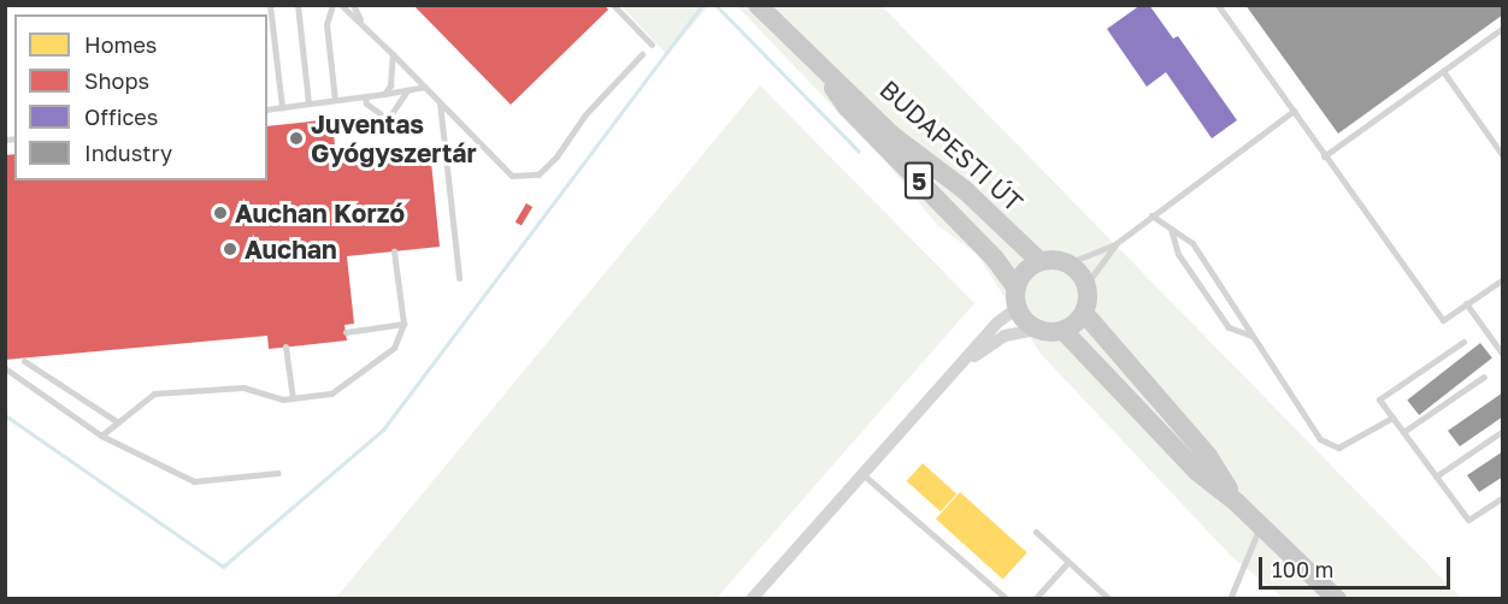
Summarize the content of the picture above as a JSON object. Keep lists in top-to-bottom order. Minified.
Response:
{"streets":{"main road":["BUDAPESTI ÚT","5"]},"places":["Juventas Gyógyszertár","Auchan Korzó","Auchan"],"legend":["Homes","Shops","Offices","Industry"],"scale_bar":"100 m"}
